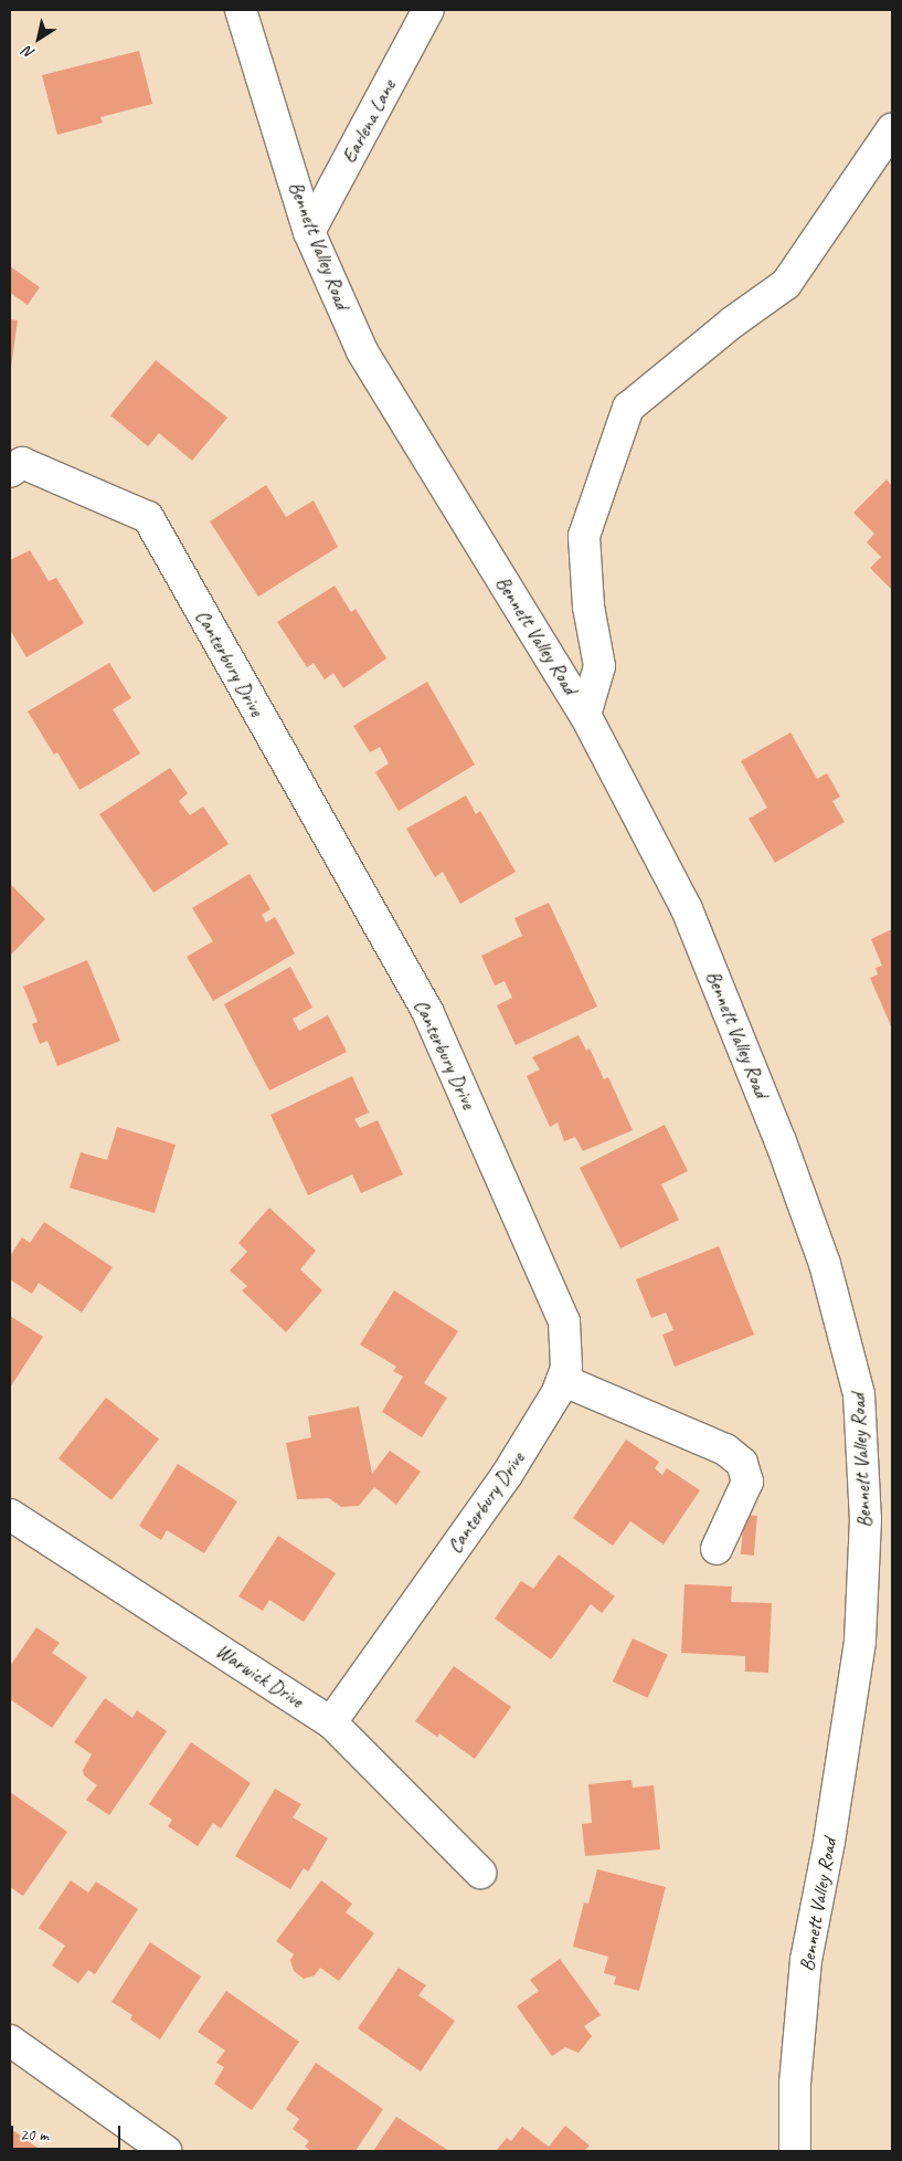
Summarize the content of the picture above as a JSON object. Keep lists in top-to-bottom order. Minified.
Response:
{"streets":{"street":["Earlena Lane","Bennett Valley Road","Canterbury Drive","Warwick Drive"]},"crossings":[["Earlena Lane","Bennett Valley Road"],["Canterbury Drive","Warwick Drive"]],"scale_bar":"20 m","north":"bottom left"}
